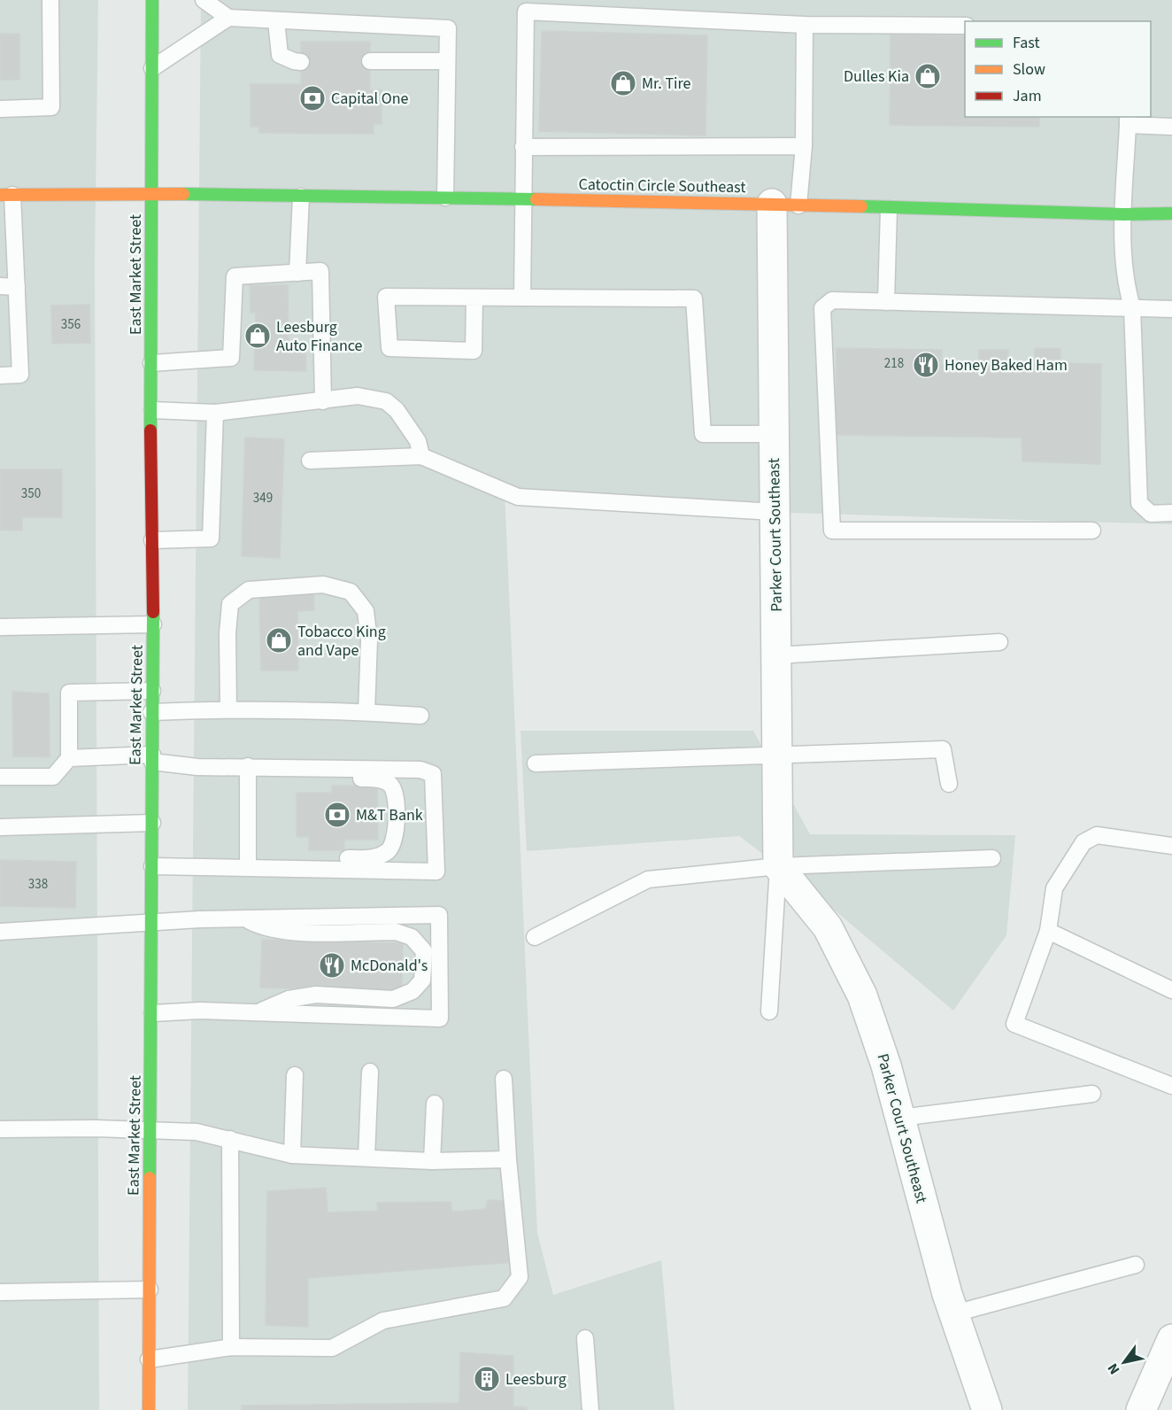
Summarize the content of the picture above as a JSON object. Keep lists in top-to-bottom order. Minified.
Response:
{"streets":{"main road":["Catoctin Circle Southeast","East Market Street"],"street":["Parker Court Southeast"]},"crossings":[["Catoctin Circle Southeast","East Market Street"],["Catoctin Circle Southeast","Parker Court Southeast"]],"places":{"shop":["Dulles Kia","Mr. Tire","Leesburg Auto Finance","Tobacco King and Vape"],"bank":["Capital One","M&T Bank"],"restaurant":["Honey Baked Ham","McDonald's"],"building":["Leesburg"]},"house_numbers":["356","218","350","349","338"],"legend":["Fast","Slow","Jam"],"north":"bottom left"}
